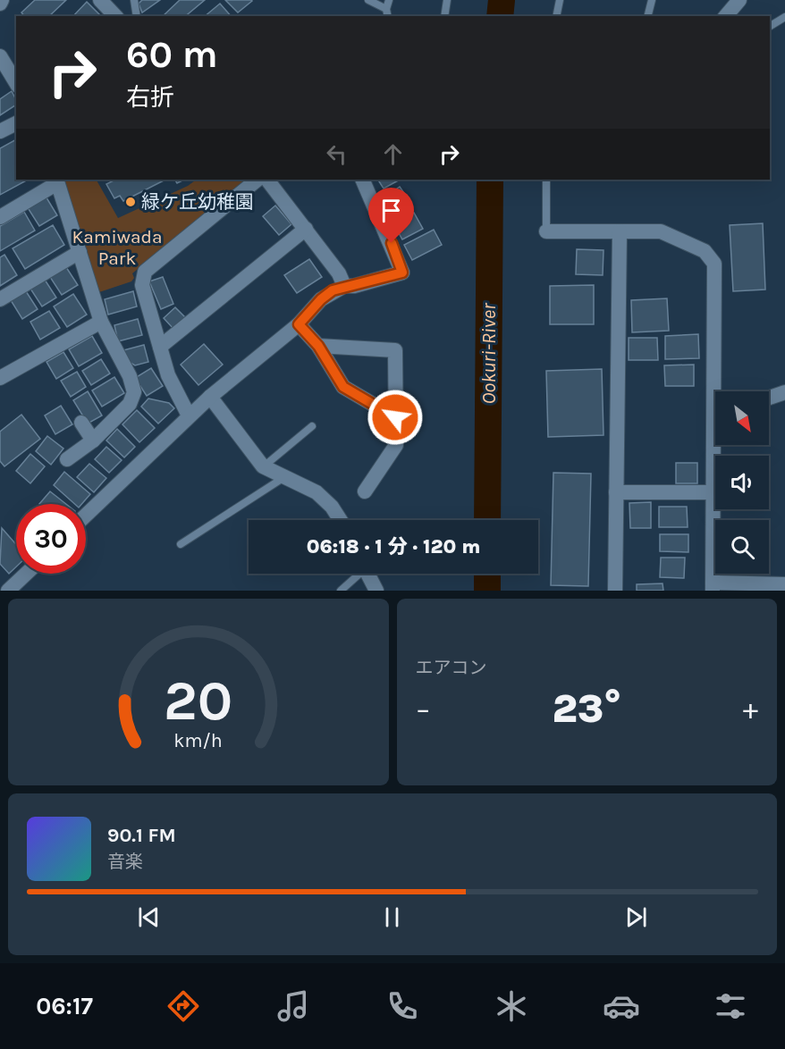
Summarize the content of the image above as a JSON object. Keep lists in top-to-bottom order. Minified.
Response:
{"water":["Ookuri-River"],"parks":["Kamiwada Park"],"places":["緑ケ丘幼稚園"],"north":"bottom right","page":{"turn":["60 m","右折"],"limit":"30","trip":"06:18 · 1 分 · 120 m","tile":"エアコン","heat":["−","23°","+"],"song":["90.1 FM","音楽"],"tabs":"06:17","gauge":["20","km/h"]}}
